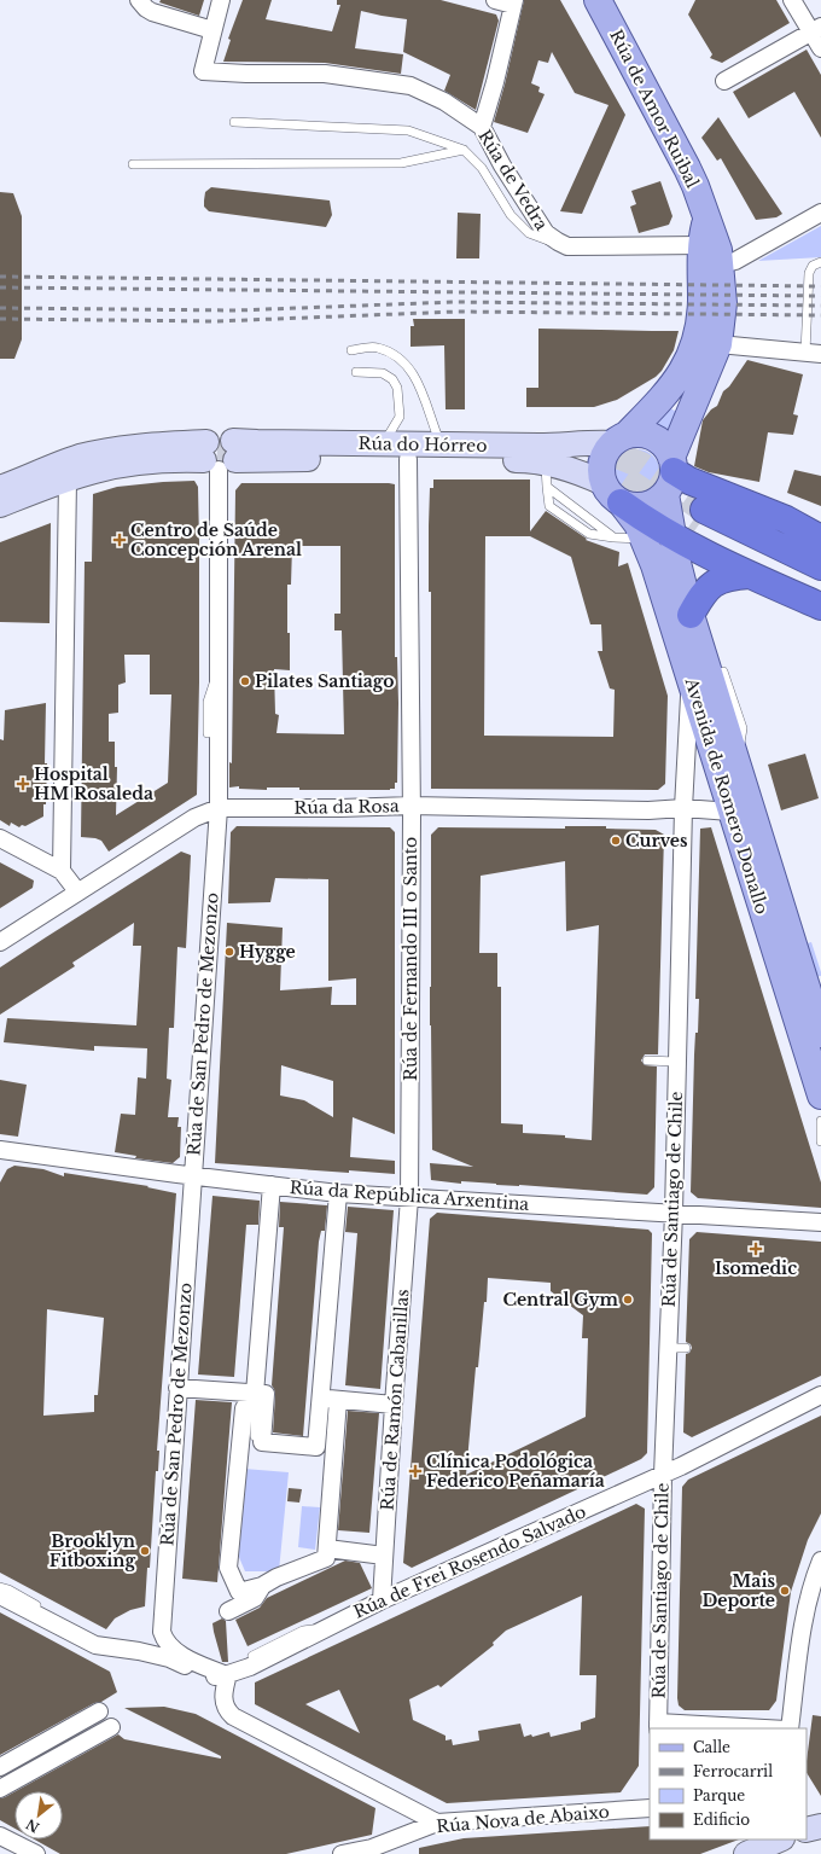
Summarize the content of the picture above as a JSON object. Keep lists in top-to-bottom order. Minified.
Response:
{"streets":{"main road":["Rúa de Amor Ruibal","Rúa do Hórreo","Avenida de Romero Donallo"],"street":["Rúa de Vedra","Rúa da Rosa","Rúa de Fernando III o Santo","Rúa de San Pedro de Mezonzo","Rúa da República Arxentina","Rúa de Santiago de Chile","Rúa de Ramón Cabanillas","Rúa de Frei Rosendo Salvado","Rúa Nova de Abaixo"]},"crossings":[["Rúa de Amor Ruibal","Rúa de Vedra"],["Rúa do Hórreo","Avenida de Romero Donallo"],["Rúa do Hórreo","Rúa de Fernando III o Santo"],["Rúa do Hórreo","Rúa de San Pedro de Mezonzo"],["Avenida de Romero Donallo","Rúa da Rosa"],["Avenida de Romero Donallo","Rúa de Santiago de Chile"],["Rúa da Rosa","Rúa de Fernando III o Santo"],["Rúa da Rosa","Rúa de San Pedro de Mezonzo"],["Rúa da Rosa","Rúa de Santiago de Chile"],["Rúa de Fernando III o Santo","Rúa da República Arxentina"],["Rúa de Fernando III o Santo","Rúa de Ramón Cabanillas"],["Rúa de San Pedro de Mezonzo","Rúa da República Arxentina"],["Rúa de San Pedro de Mezonzo","Rúa de Frei Rosendo Salvado"],["Rúa da República Arxentina","Rúa de Santiago de Chile"],["Rúa da República Arxentina","Rúa de Ramón Cabanillas"],["Rúa de Santiago de Chile","Rúa de Frei Rosendo Salvado"],["Rúa de Ramón Cabanillas","Rúa de Frei Rosendo Salvado"]],"places":{"health":["Centro de Saúde Concepción Arenal","Hospital HM Rosaleda","Isomedic","Clínica Podológica Federico Peñamaría"],"other":["Pilates Santiago","Curves","Hygge","Central Gym","Brooklyn Fitboxing","Mais Deporte"]},"legend":["Calle","Ferrocarril","Parque","Edificio"],"north":"bottom left"}
